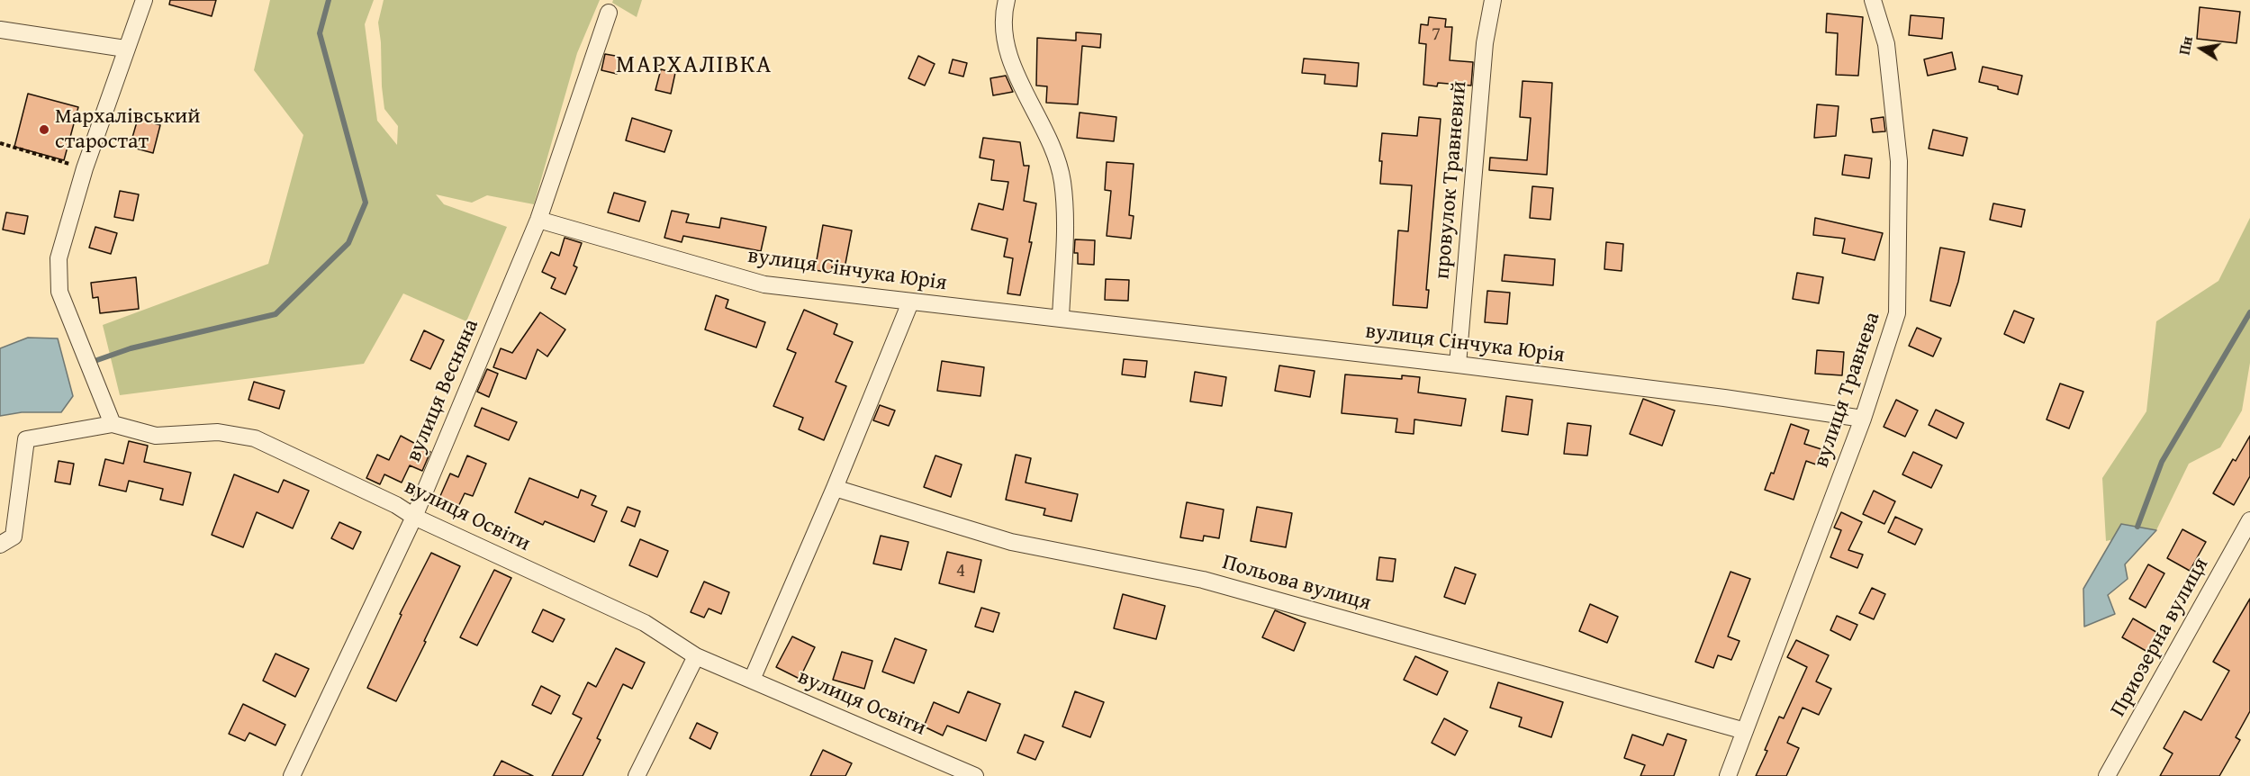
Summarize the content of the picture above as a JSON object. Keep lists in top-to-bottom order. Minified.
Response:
{"streets":{"street":["провулок Травневий","вулиця Сінчука Юрія","вулиця Травнева","вулиця Весняна","вулиця Освіти","Польова вулиця","Приозерна вулиця"]},"crossings":[["провулок Травневий","вулиця Сінчука Юрія"],["вулиця Сінчука Юрія","вулиця Травнева"],["вулиця Сінчука Юрія","вулиця Весняна"],["вулиця Травнева","Польова вулиця"],["вулиця Весняна","вулиця Освіти"]],"districts":["МАРХАЛІВКА"],"places":["Мархалівський старостат"],"house_numbers":["7","4"],"north":"left"}
